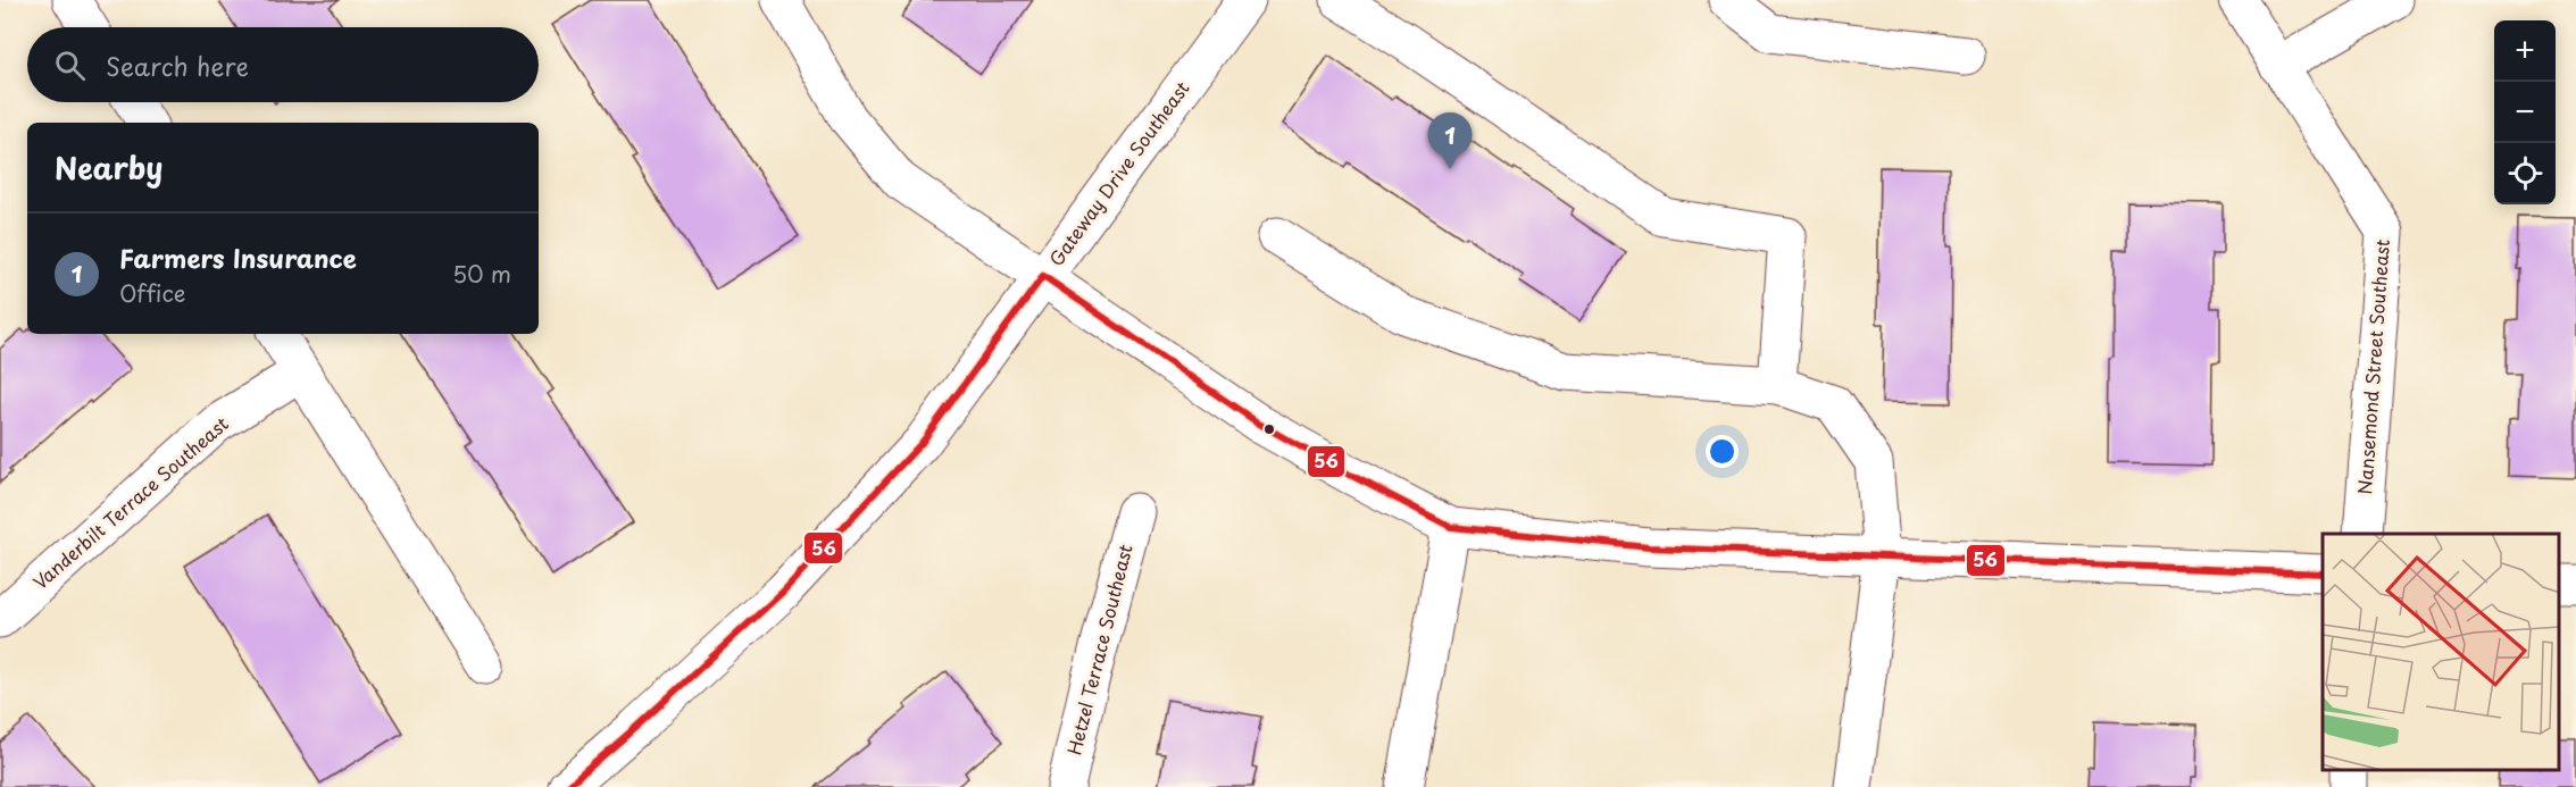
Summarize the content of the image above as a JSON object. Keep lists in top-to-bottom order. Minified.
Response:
{"streets":{"street":["Gateway Drive Southeast","Nansemond Street Southeast","Vanderbilt Terrace Southeast","Hetzel Terrace Southeast"]},"lines":["transit line 56"],"page":{"map_buttons":["+","−"],"search":"Search here","pins":"1","heading":"Nearby","list":[{"mark":"1","name":"Farmers Insurance","note":"Office","value":"50 m"}]}}
